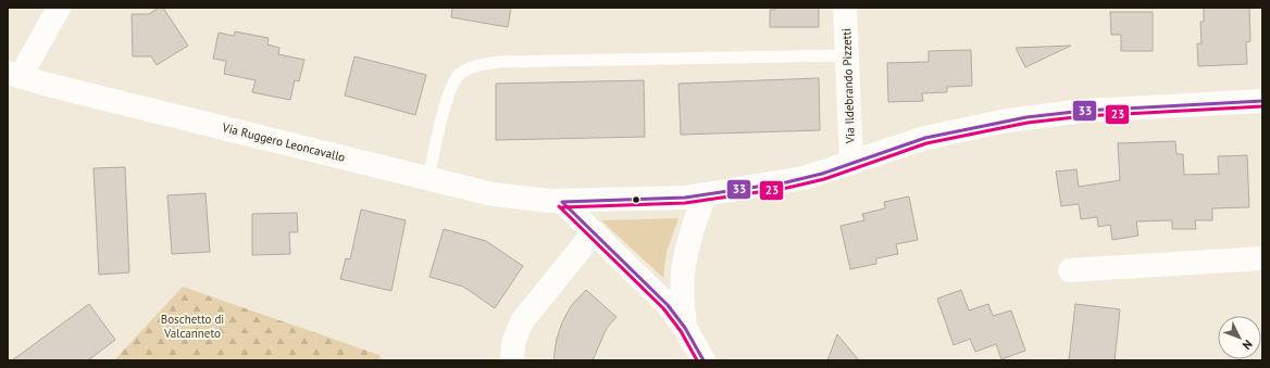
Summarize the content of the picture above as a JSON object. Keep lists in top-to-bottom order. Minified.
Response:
{"streets":{"street":["Via Ildebrando Pizzetti","Via Ruggero Leoncavallo"]},"crossings":[["Via Ildebrando Pizzetti","Via Ruggero Leoncavallo"]],"parks":["Boschetto di Valcanneto"],"lines":["transit line 33","transit line 23"],"north":"bottom right"}
